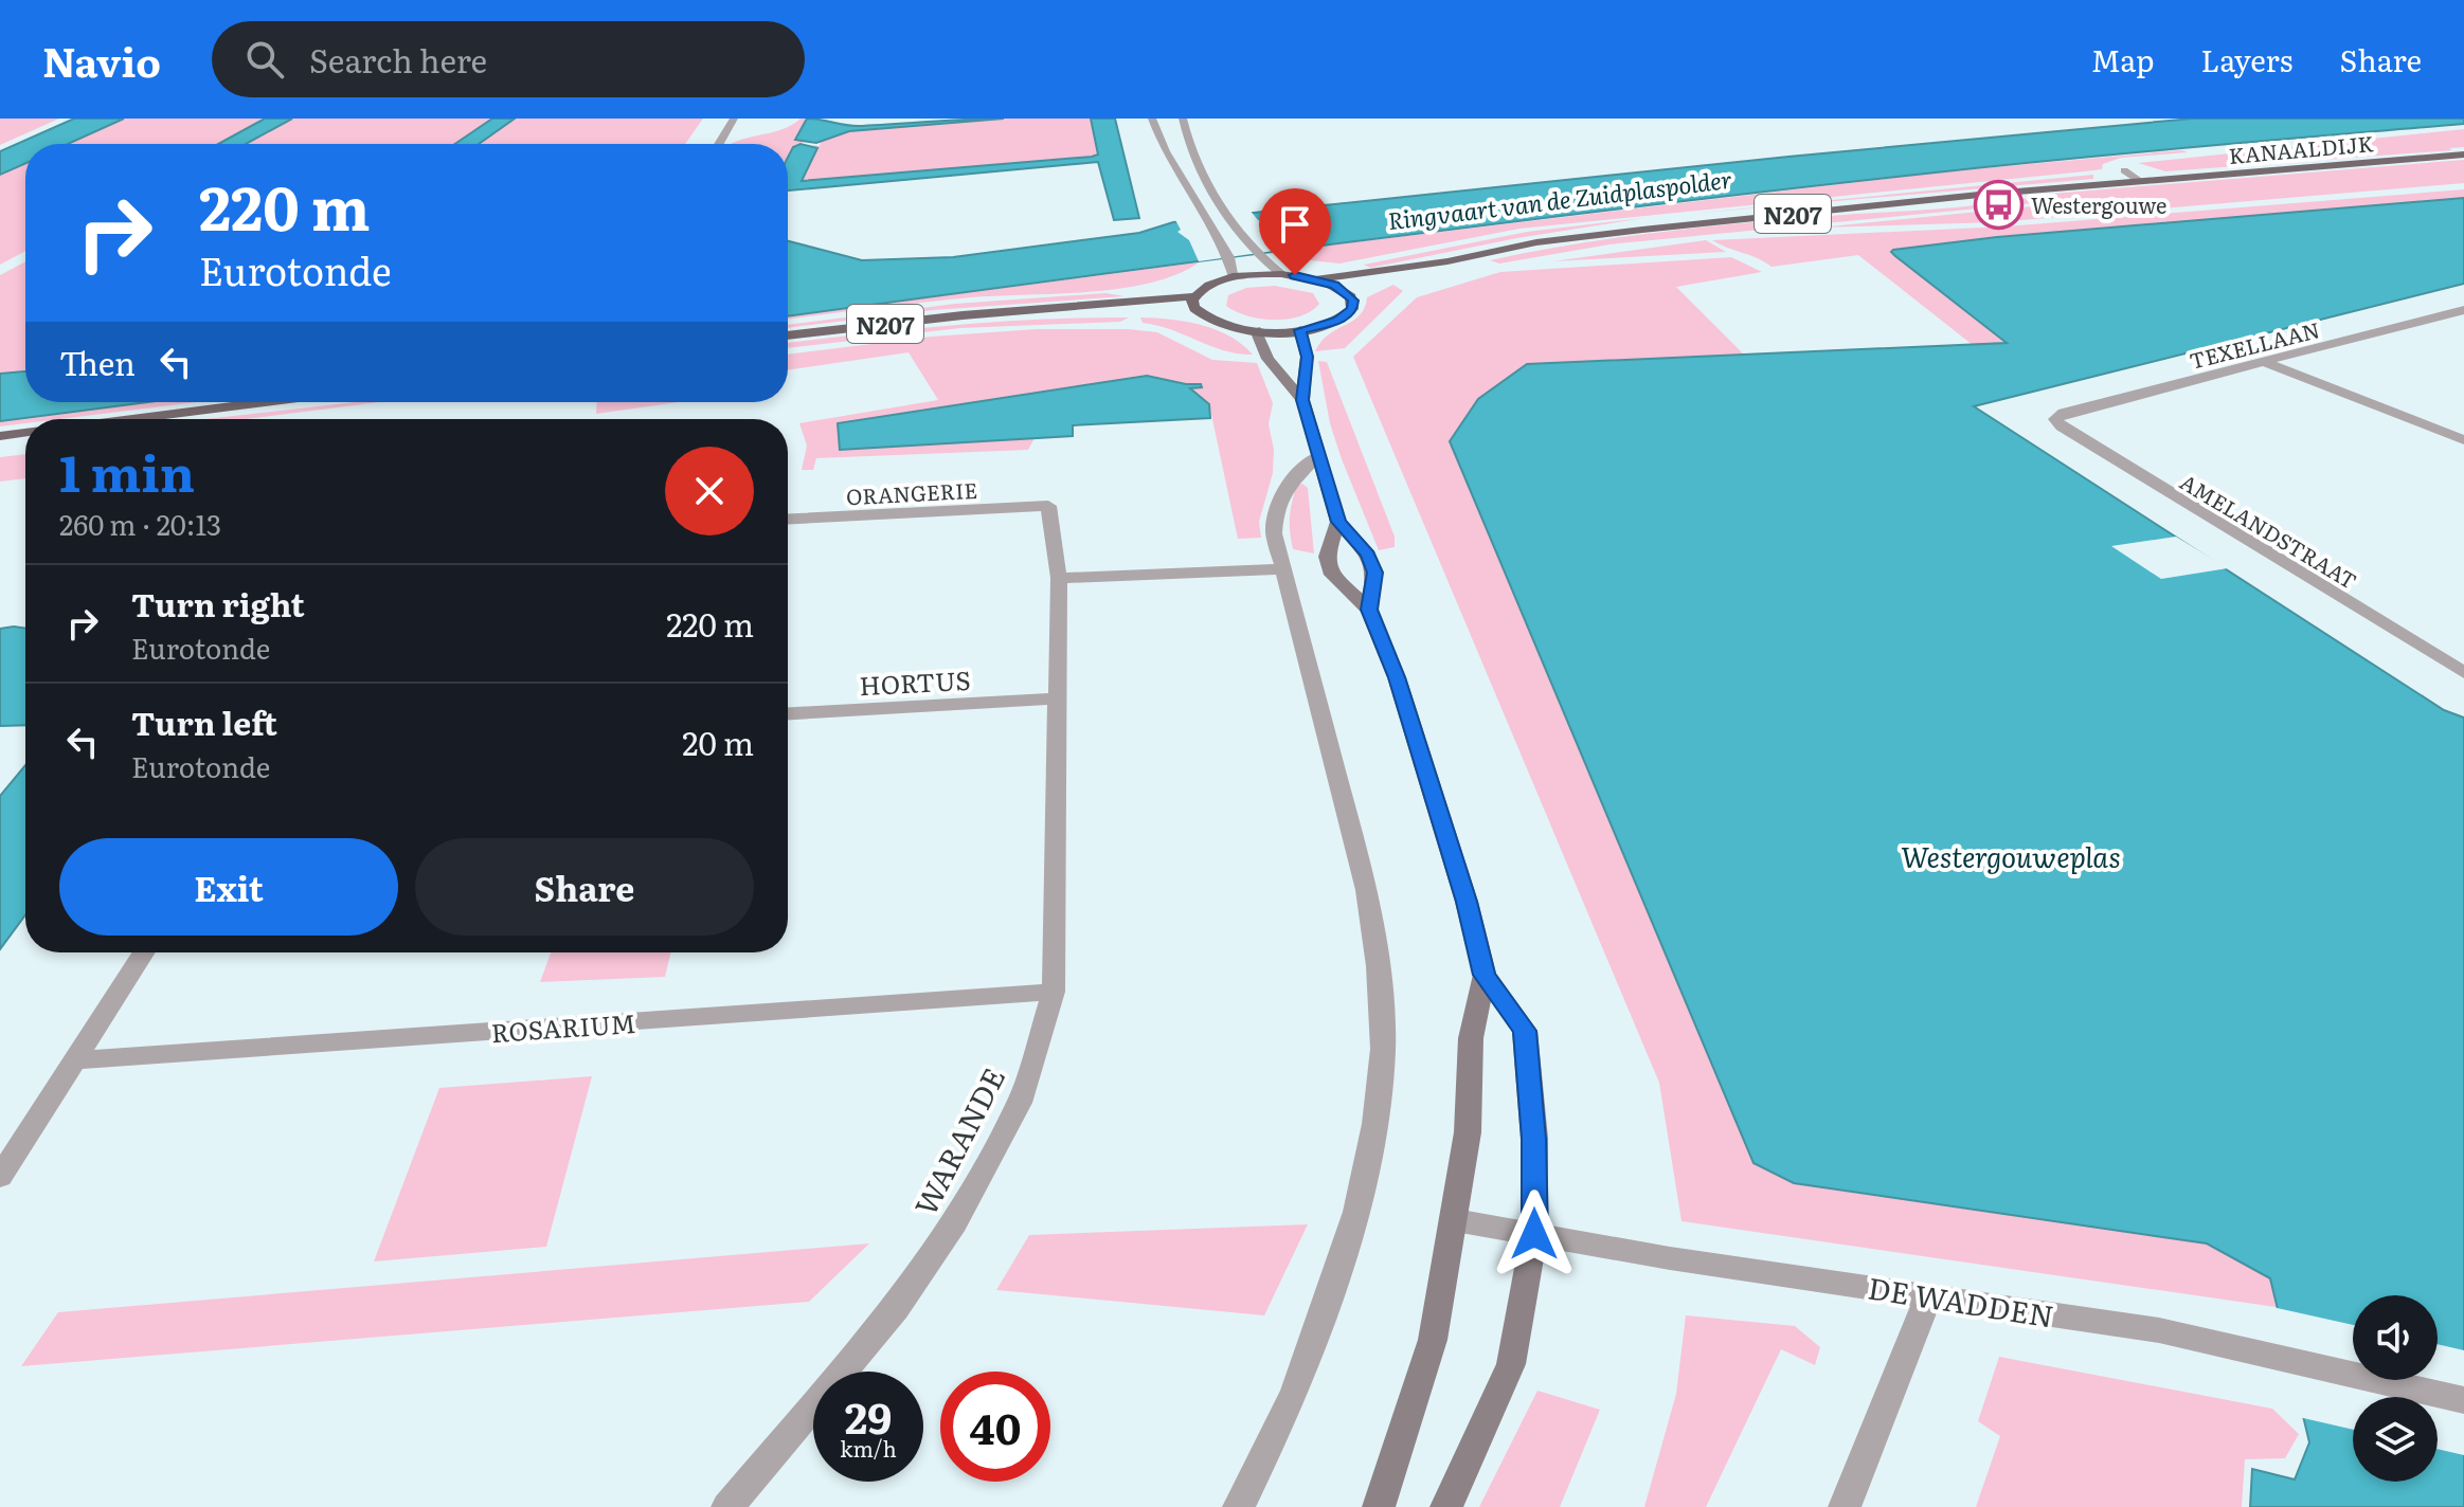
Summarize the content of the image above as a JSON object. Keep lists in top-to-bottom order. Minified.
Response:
{"streets":{"main road":["KANAALDIJK","N207"],"street":["TEXELLAAN","ORANGERIE","AMELANDSTRAAT","HORTUS","ROSARIUM","WARANDE","DE WADDEN"]},"crossings":[["KANAALDIJK","N207"],["TEXELLAAN","AMELANDSTRAAT"],["ORANGERIE","WARANDE"],["HORTUS","WARANDE"],["ROSARIUM","WARANDE"]],"water":["Ringvaart van de Zuidplaspolder","Westergouweplas"],"places":{"bus stop":["Westergouwe"]},"page":{"header":"Navio","search":"Search here","nav":["Map","Layers","Share"],"turn":["220 m","Eurotonde"],"then":"Then","heading":["1 min","260 m · 20:13"],"list":[{"name":"Turn right","note":"Eurotonde","value":"220 m"},{"name":"Turn left","note":"Eurotonde","value":"20 m"}],"buttons":["Exit","Share"],"speed":"29 km/h","limit":"40"}}
